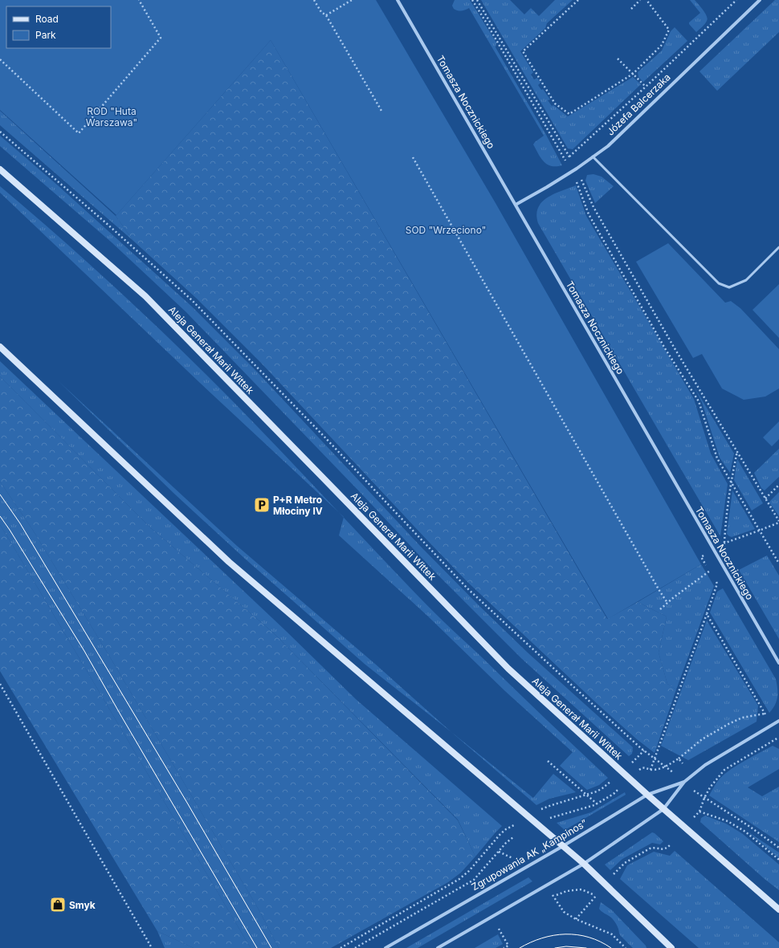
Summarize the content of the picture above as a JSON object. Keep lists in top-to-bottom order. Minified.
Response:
{"streets":{"main road":["Aleja Generał Marii Wittek"],"street":["Tomasza Nocznickiego","Józefa Balcerzaka","Zgrupowania AK „Kampinos”"]},"crossings":[["Tomasza Nocznickiego","Józefa Balcerzaka"],["Aleja Generał Marii Wittek","Zgrupowania AK „Kampinos”"]],"parks":["ROD \"Huta Warszawa\"","SOD \"Wrzeciono\""],"places":{"parking":["P+R Metro Młociny IV"],"shop":["Smyk"]},"legend":["Road","Park"]}
